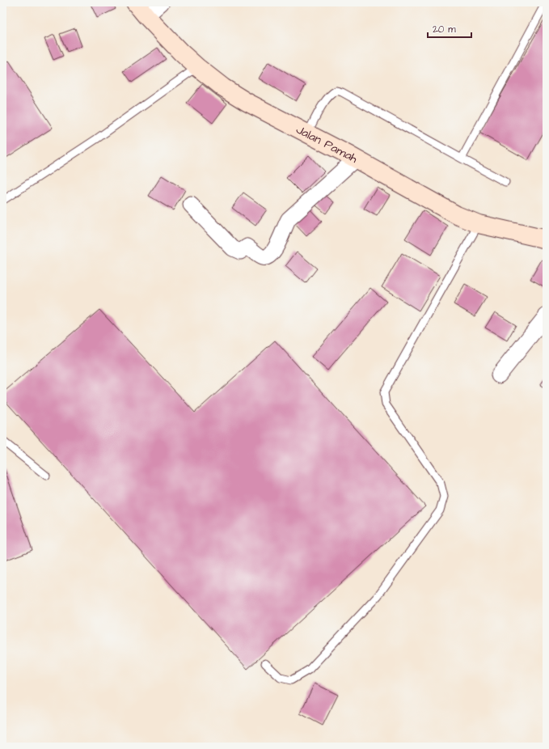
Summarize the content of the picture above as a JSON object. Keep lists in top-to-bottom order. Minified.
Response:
{"streets":{"street":["Jalan Pamah"]},"scale_bar":"20 m"}
